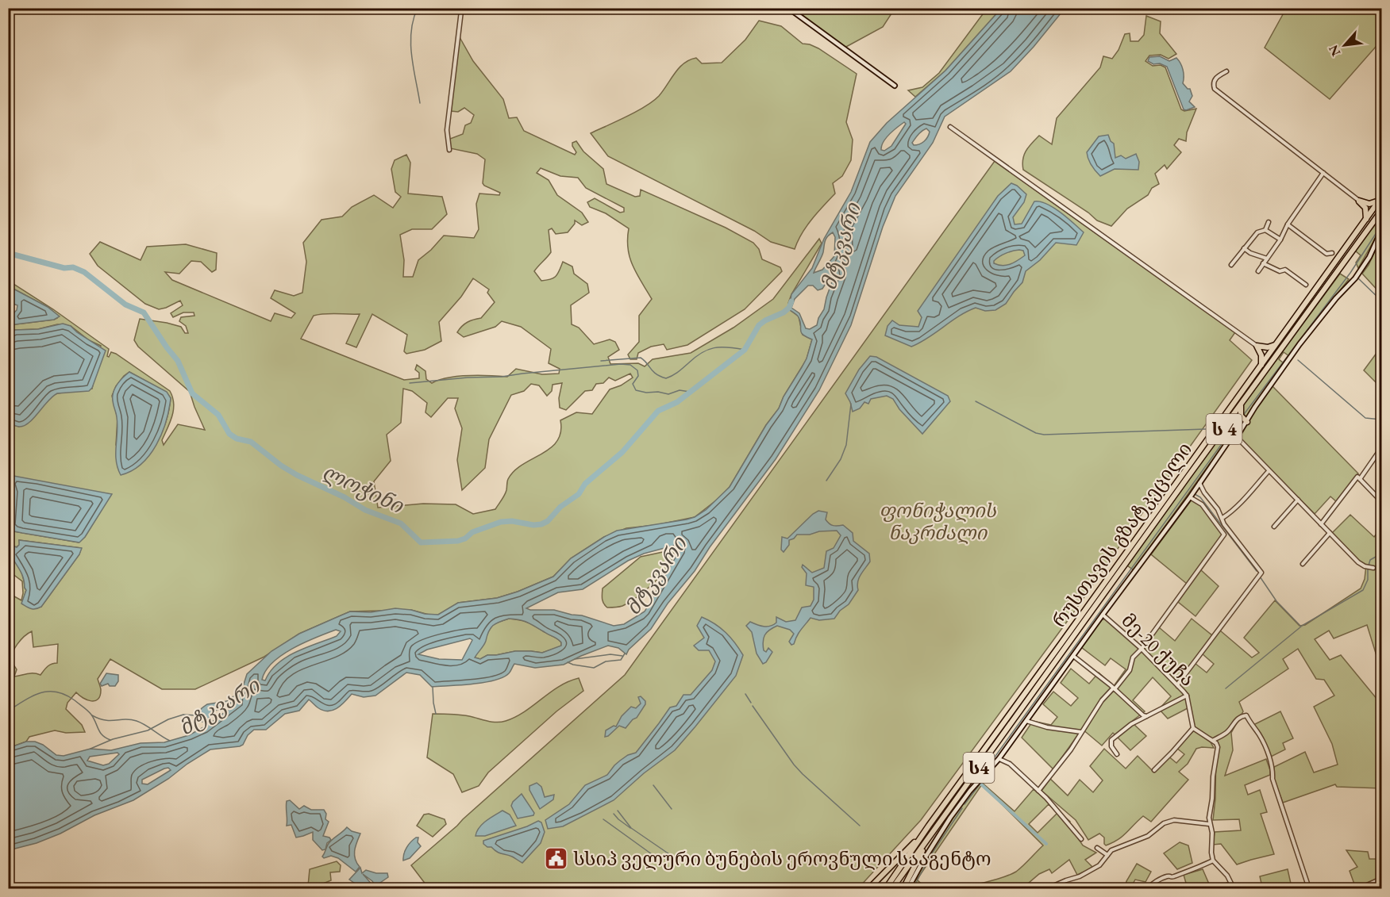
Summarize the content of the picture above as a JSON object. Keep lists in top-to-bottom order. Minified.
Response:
{"streets":{"highway":["ს 4","რუსთავის გზატკეცილი","ს4"],"street":["მე-20 ქუჩა"]},"water":["მტკვარი","ლოჭინი"],"parks":["ფონიჭალის ნაკრძალი"],"places":{"public building":["სსიპ ველური ბუნების ეროვნული სააგენტო"]},"north":"bottom left"}
